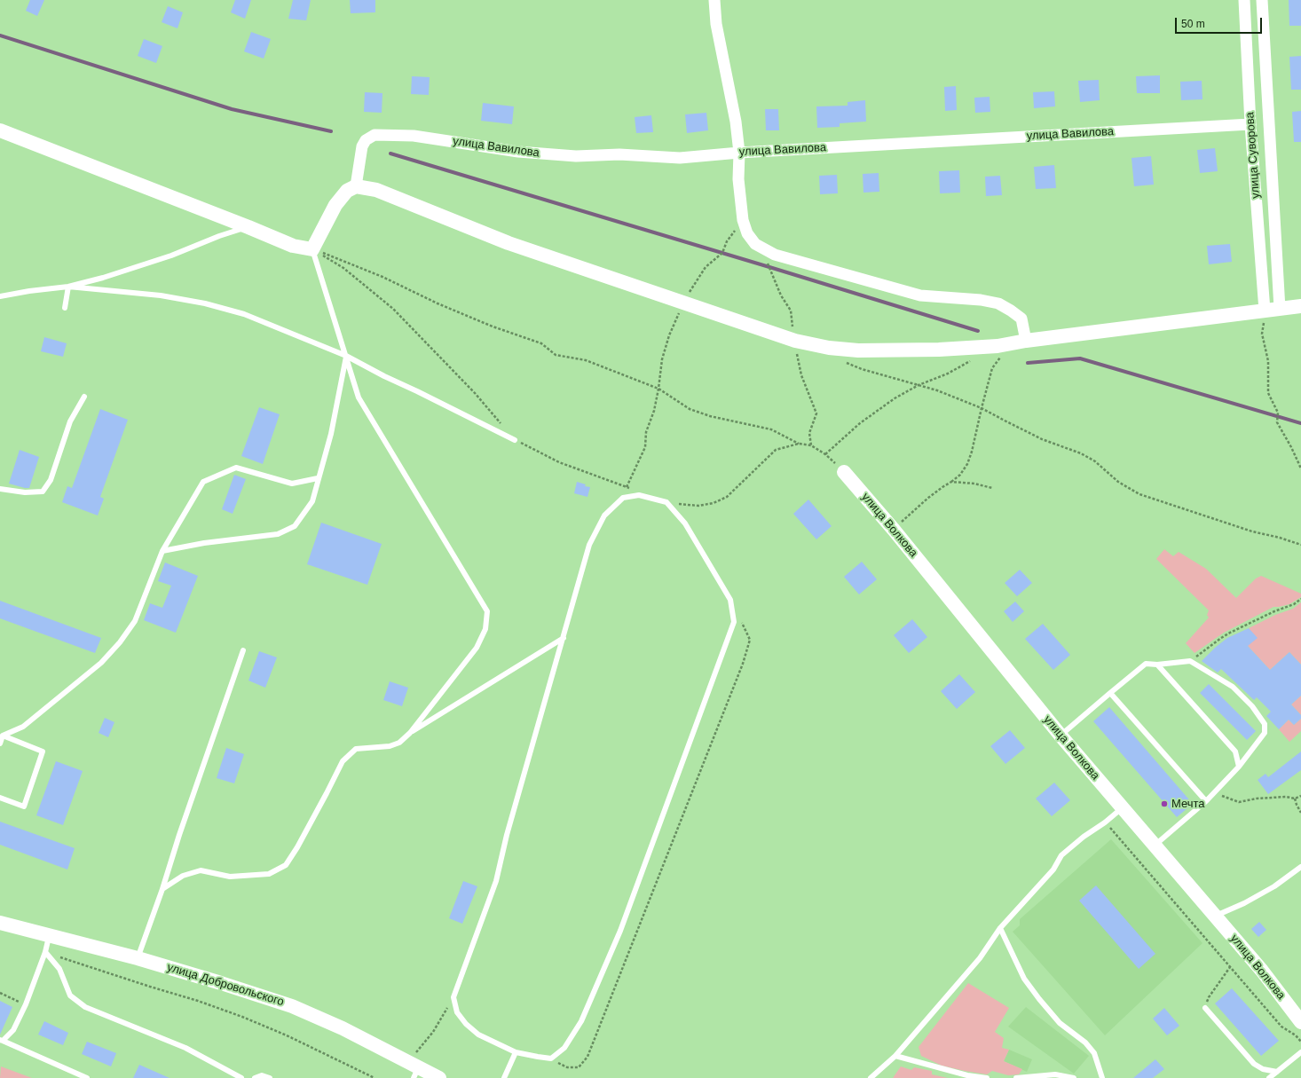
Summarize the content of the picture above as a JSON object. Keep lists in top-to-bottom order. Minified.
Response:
{"streets":{"street":["улица Вавилова","улица Суворова","улица Волкова","улица Добровольского"]},"crossings":[["улица Вавилова","улица Суворова"]],"places":["Мечта"],"scale_bar":"50 m"}
